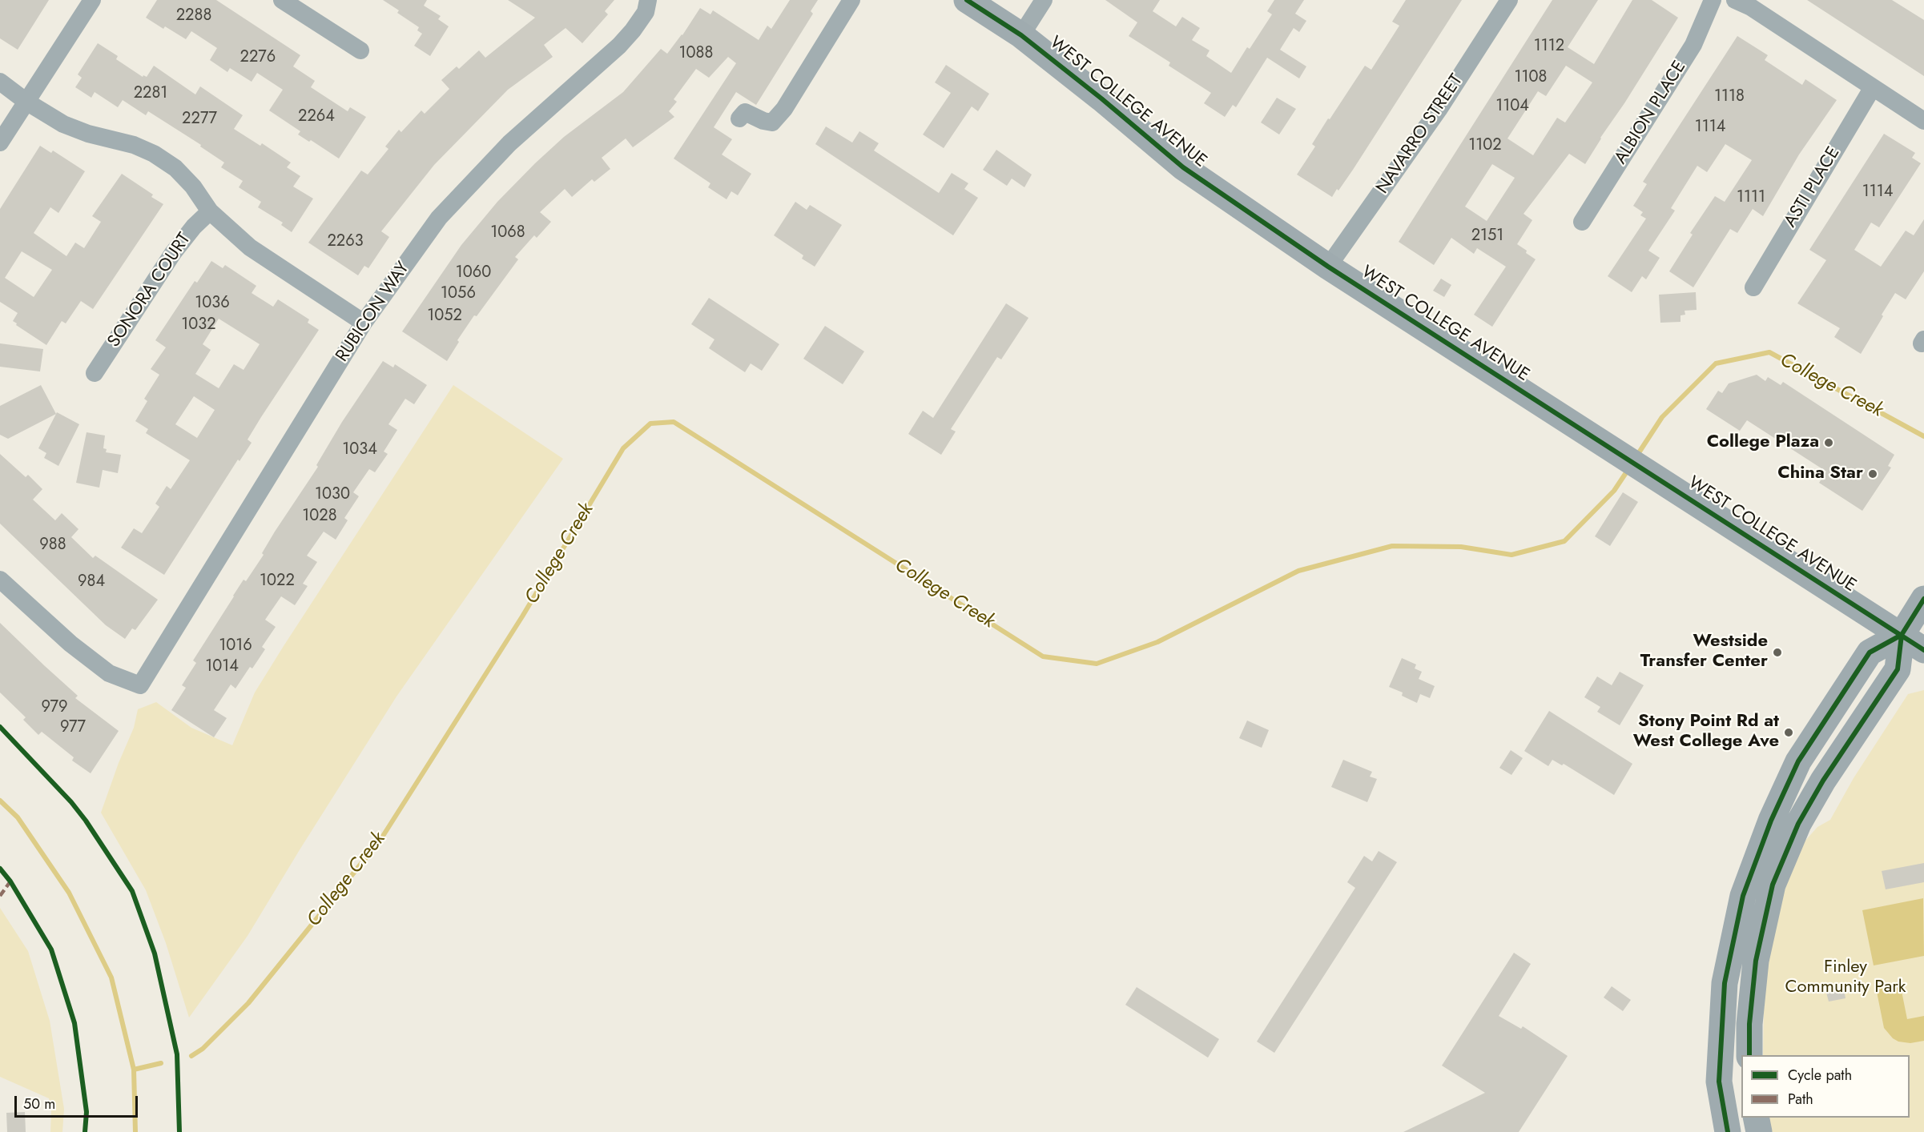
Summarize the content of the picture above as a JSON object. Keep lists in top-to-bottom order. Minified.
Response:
{"streets":{"main road":["WEST COLLEGE AVENUE"],"street":["ALBION PLACE","NAVARRO STREET","ASTI PLACE","SONORA COURT","RUBICON WAY"]},"crossings":[["WEST COLLEGE AVENUE","NAVARRO STREET"]],"water":["College Creek"],"parks":["Finley Community Park"],"places":["College Plaza","China Star","Westside Transfer Center","Stony Point Rd at West College Ave"],"house_numbers":["2288","1112","1088","2276","1108","2281","1118","1104","2264","2277","1114","1102","1114","1111","1068","2151","2263","1060","1056","1036","1052","1032","1034","1030","1028","988","1022","984","1016","1014","979","977"],"legend":["Cycle path","Path"],"scale_bar":"50 m"}
